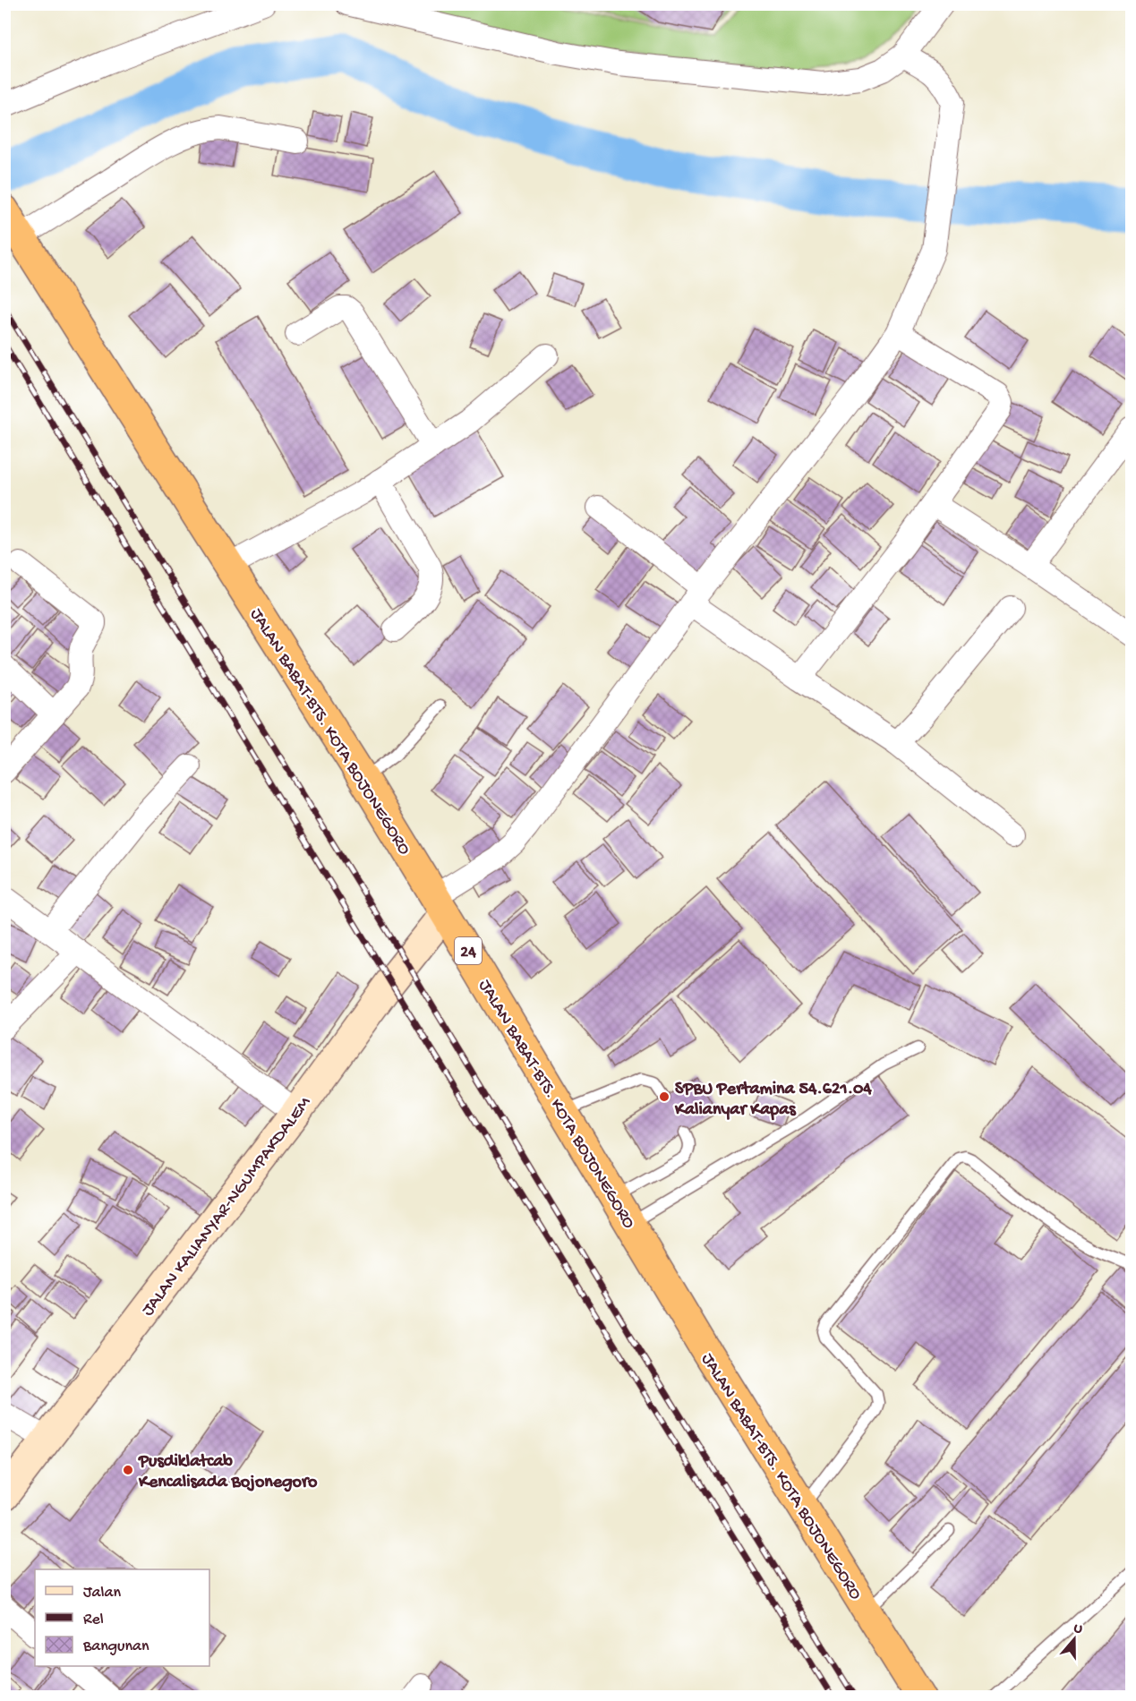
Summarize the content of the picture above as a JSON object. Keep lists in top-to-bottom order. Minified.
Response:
{"streets":{"highway":["JALAN BABAT-BTS. KOTA BOJONEGORO","24"],"street":["JALAN KALIANYAR-NGUMPAKDALEM"]},"crossings":[["JALAN BABAT-BTS. KOTA BOJONEGORO","JALAN KALIANYAR-NGUMPAKDALEM"]],"places":["SPBU Pertamina 54.621.04 Kalianyar Kapas","Pusdiklatcab Kencalisada Bojonegoro"],"legend":["Jalan","Rel","Bangunan"],"north":"top"}
